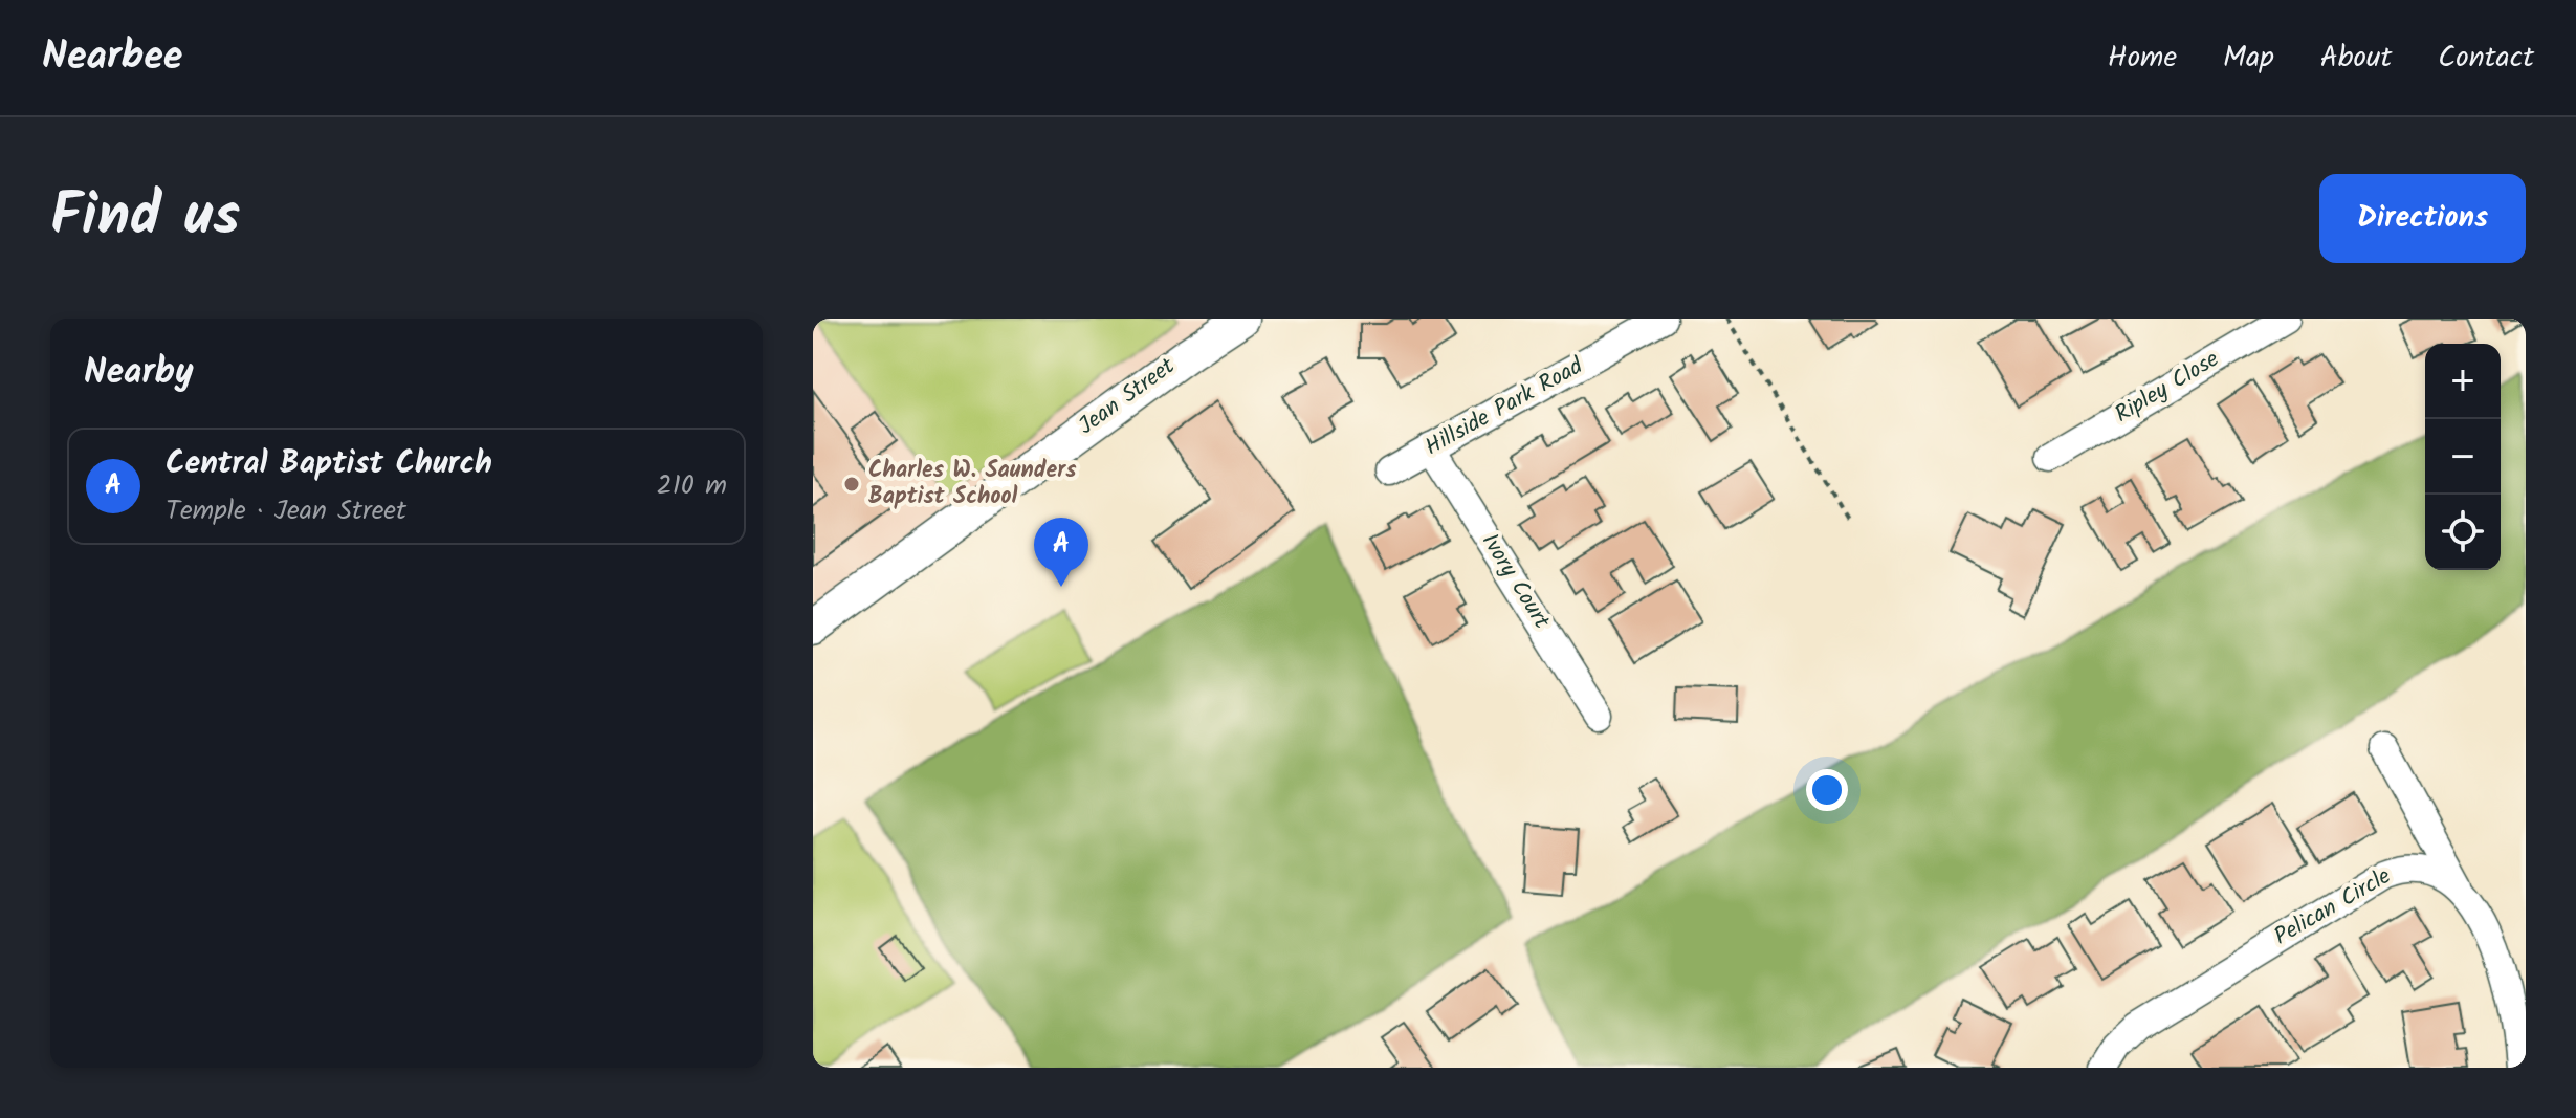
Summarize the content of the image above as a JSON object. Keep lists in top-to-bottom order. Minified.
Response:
{"streets":{"street":["Ripley Close","Jean Street","Hillside Park Road","Ivory Court","Pelican Circle"]},"crossings":[["Hillside Park Road","Ivory Court"]],"places":["Charles W. Saunders Baptist School"],"page":{"header":"Nearbee","nav":["Home","Map","About","Contact"],"title":"Find us","buttons":"Directions","heading":"Nearby","map_buttons":["+","−"],"list":[{"mark":"A","name":"Central Baptist Church","note":"Temple · Jean Street","value":"210 m"}],"pins":"A"}}
